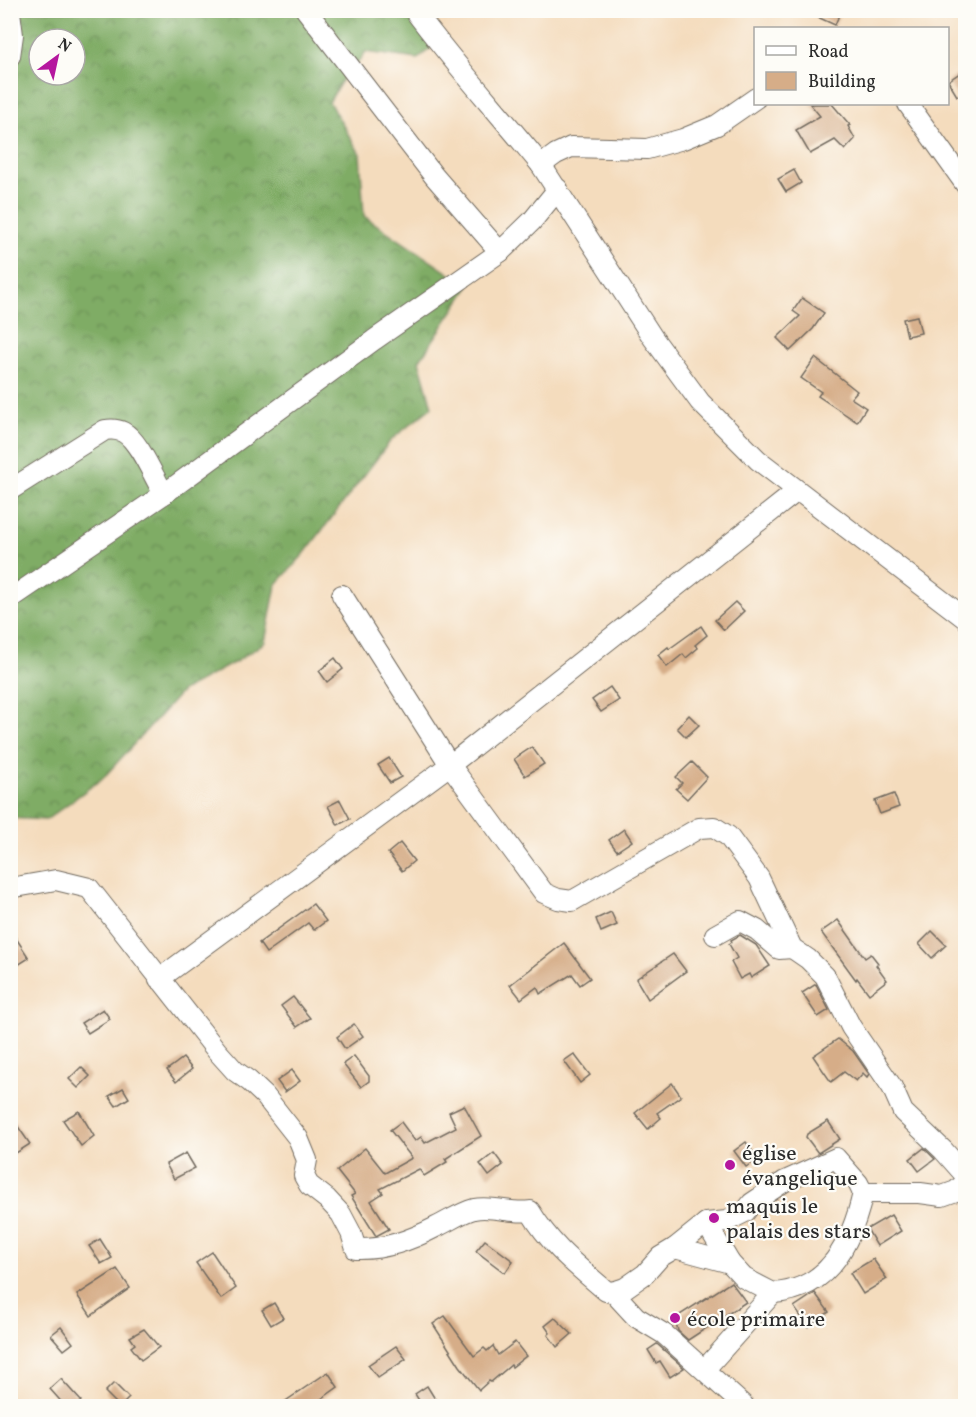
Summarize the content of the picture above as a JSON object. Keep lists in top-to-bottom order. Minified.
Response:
{"places":["église évangelique","maquis le palais des stars","école primaire"],"legend":["Road","Building"],"north":"top right"}
